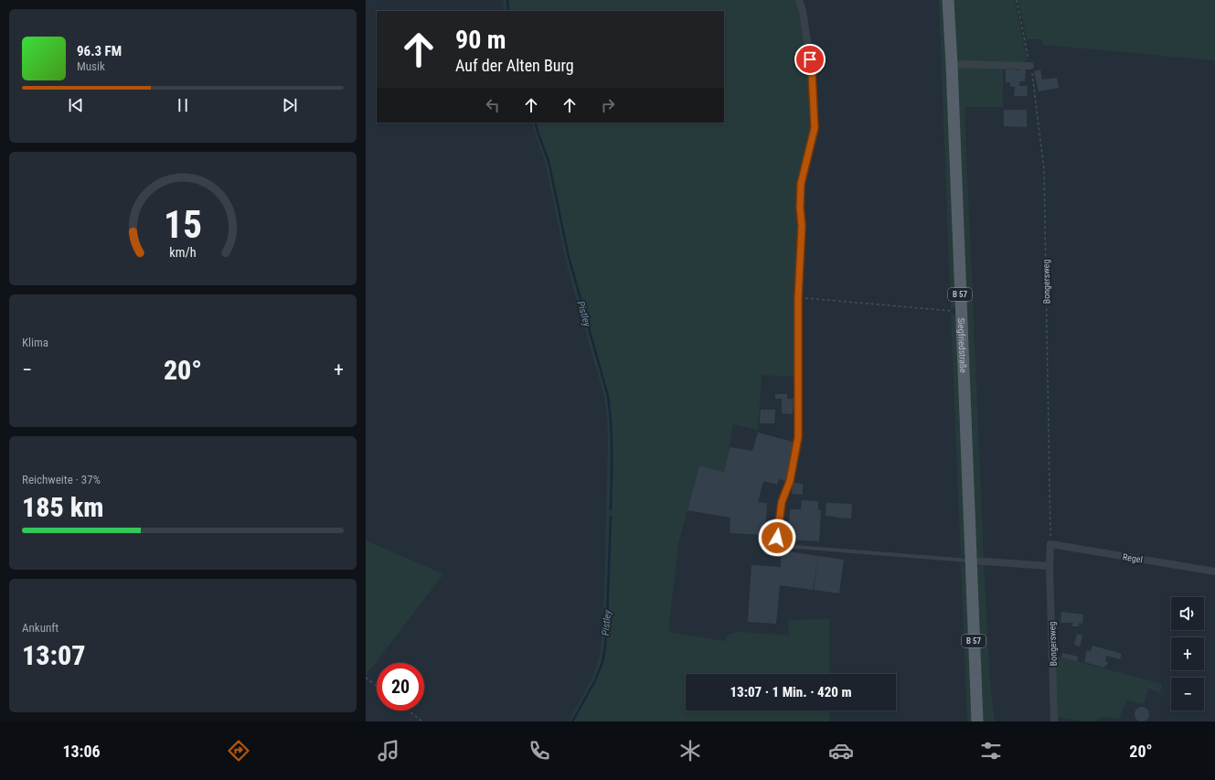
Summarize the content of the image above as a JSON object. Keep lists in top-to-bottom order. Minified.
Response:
{"streets":{"main road":["B 57","Siegfriedstraße"],"street":["Bongersweg","Regel"]},"crossings":[["Bongersweg","Regel"],["B 57","Siegfriedstraße"]],"water":["Pistley"],"page":{"turn":["90 m","Auf der Alten Burg"],"song":["96.3 FM","Musik"],"tile":["Klima",["Reichweite · 37%","185 km"],["Ankunft","13:07"]],"heat":["−","20°","+"],"map_buttons":["+","−"],"limit":"20","trip":"13:07 · 1 Min. · 420 m","tabs":["13:06","20°"],"gauge":["15","km/h"]}}
